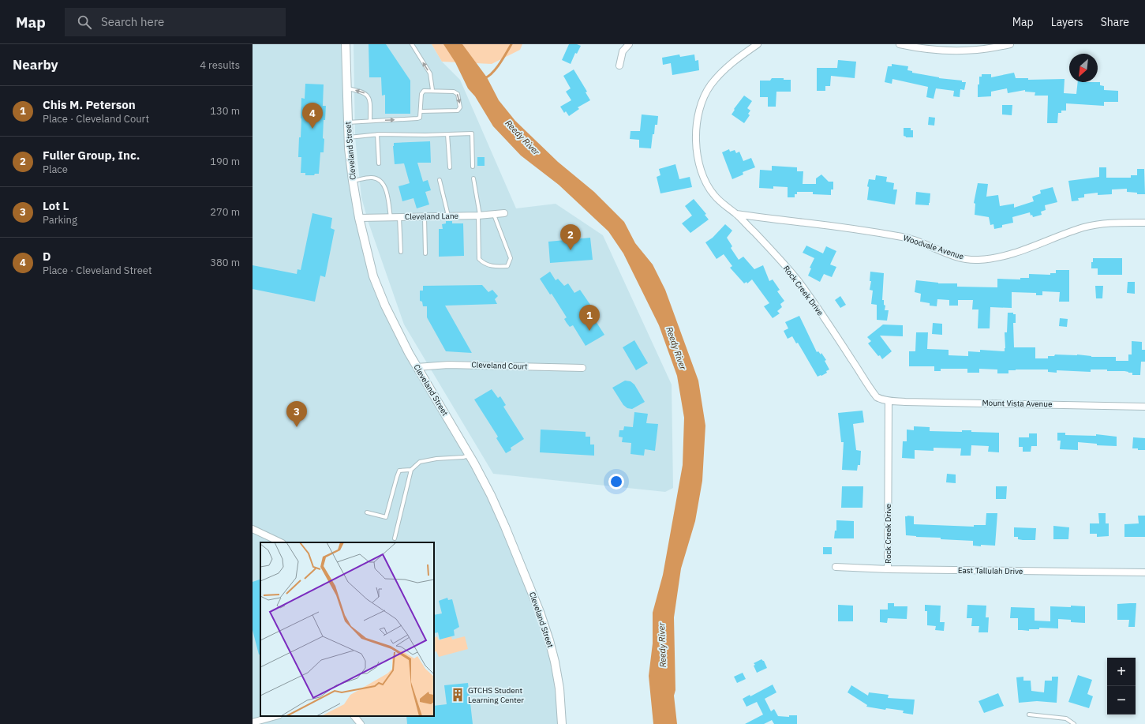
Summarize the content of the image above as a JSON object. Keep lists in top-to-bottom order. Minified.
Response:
{"streets":{"street":["Cleveland Street","Cleveland Lane","Woodvale Avenue","Rock Creek Drive","Cleveland Court","Mount Vista Avenue","East Tallulah Drive"]},"crossings":[["Cleveland Street","Cleveland Lane"],["Cleveland Street","Cleveland Court"],["Woodvale Avenue","Rock Creek Drive"],["Rock Creek Drive","Mount Vista Avenue"],["Rock Creek Drive","East Tallulah Drive"]],"water":["Reedy River"],"places":{"building":["GTCHS Student Learning Center"]},"north":"bottom left","page":{"header":"Map","search":"Search here","nav":["Map","Layers","Share"],"heading":["Nearby","4 results"],"list":[{"mark":"1","name":"Chis M. Peterson","note":"Place · Cleveland Court","value":"130 m"},{"mark":"2","name":"Fuller Group, Inc.","note":"Place","value":"190 m"},{"mark":"3","name":"Lot L","note":"Parking","value":"270 m"},{"mark":"4","name":"D","note":"Place · Cleveland Street","value":"380 m"}],"pins":["4","2","1","3"],"map_buttons":["+","−"]}}
